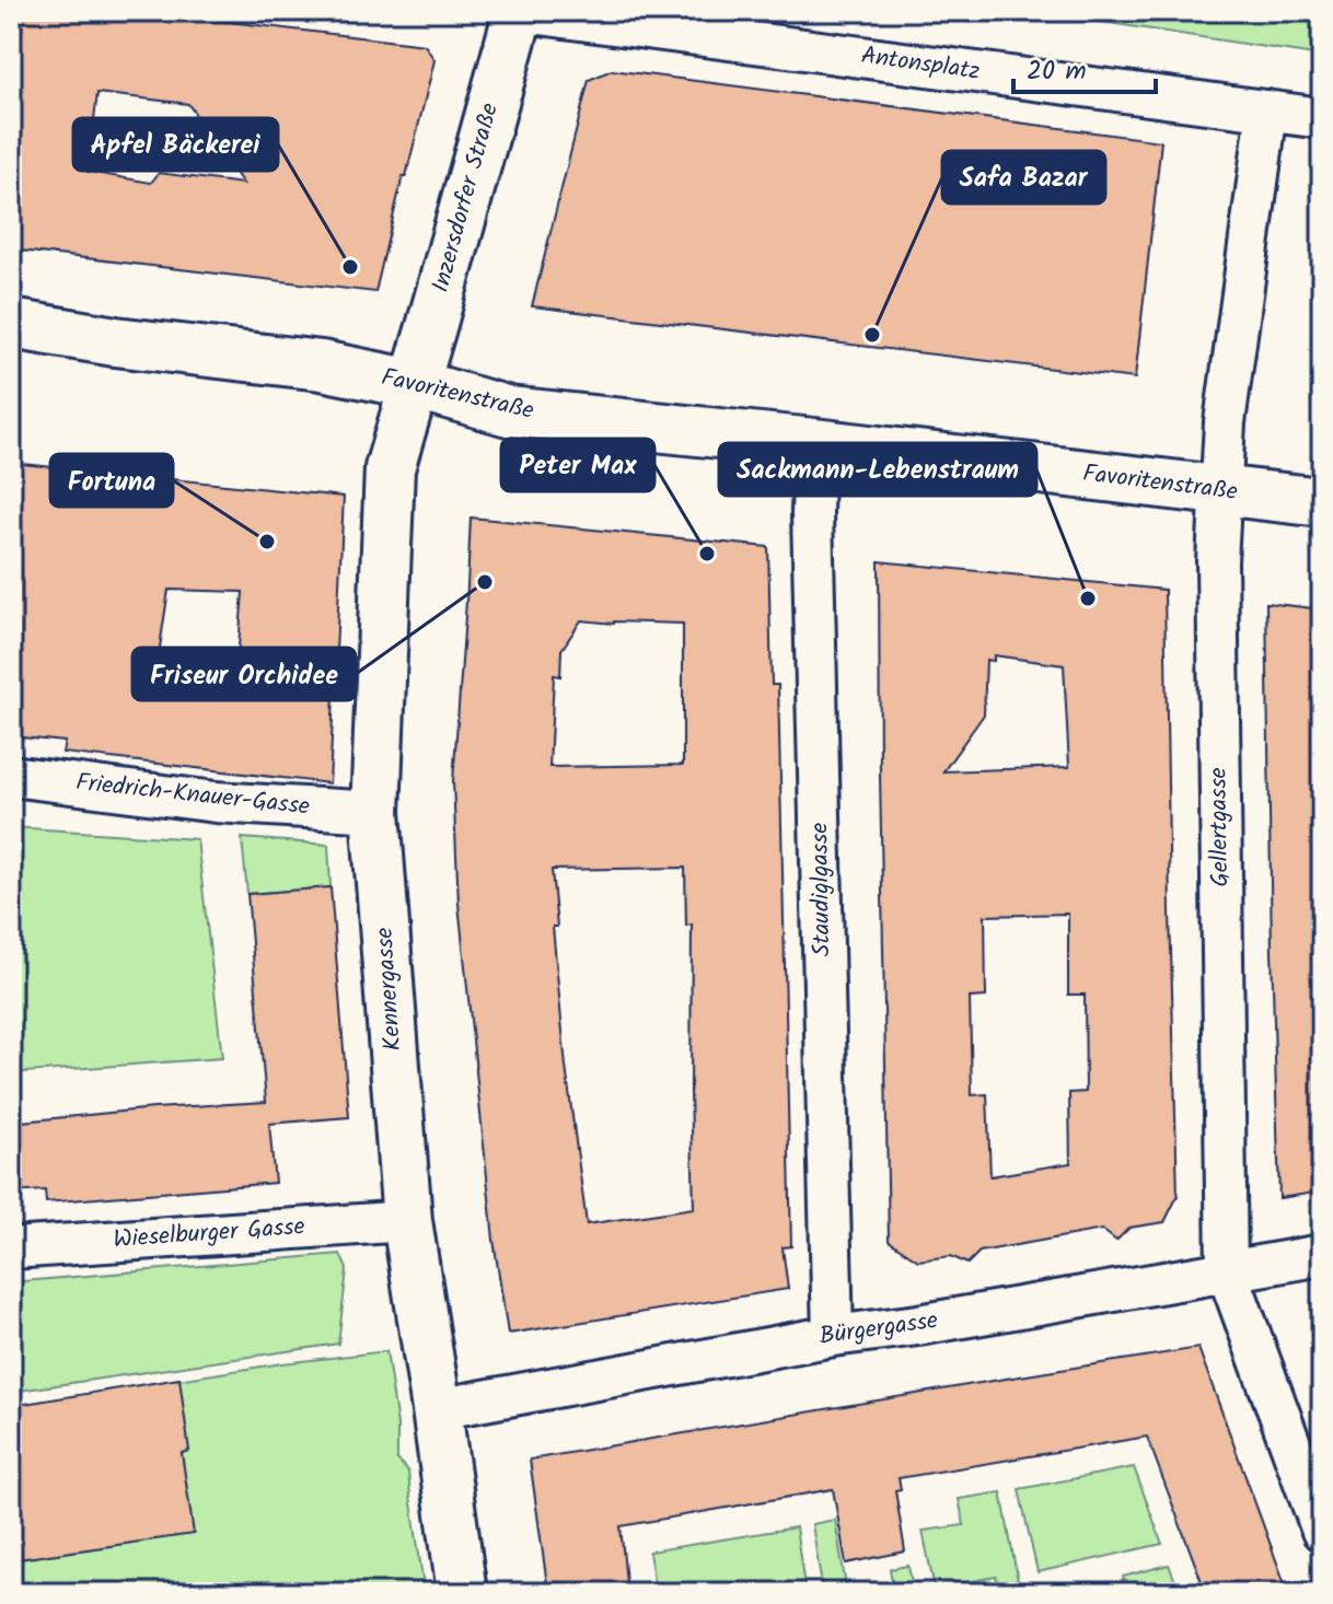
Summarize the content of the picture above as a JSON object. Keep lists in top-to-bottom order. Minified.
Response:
{"streets":{"street":["Antonsplatz","Inzersdorfer Straße","Favoritenstraße","Friedrich-Knauer-Gasse","Gellertgasse","Staudiglgasse","Kennergasse","Wieselburger Gasse","Bürgergasse"]},"crossings":[["Antonsplatz","Inzersdorfer Straße"],["Antonsplatz","Gellertgasse"],["Inzersdorfer Straße","Favoritenstraße"],["Inzersdorfer Straße","Kennergasse"],["Favoritenstraße","Gellertgasse"],["Favoritenstraße","Staudiglgasse"],["Favoritenstraße","Kennergasse"],["Friedrich-Knauer-Gasse","Kennergasse"],["Gellertgasse","Bürgergasse"],["Staudiglgasse","Bürgergasse"],["Kennergasse","Wieselburger Gasse"],["Kennergasse","Bürgergasse"]],"places":["Apfel Bäckerei","Safa Bazar","Fortuna","Peter Max","Friseur Orchidee","Sackmann-Lebenstraum"],"scale_bar":"20 m"}
